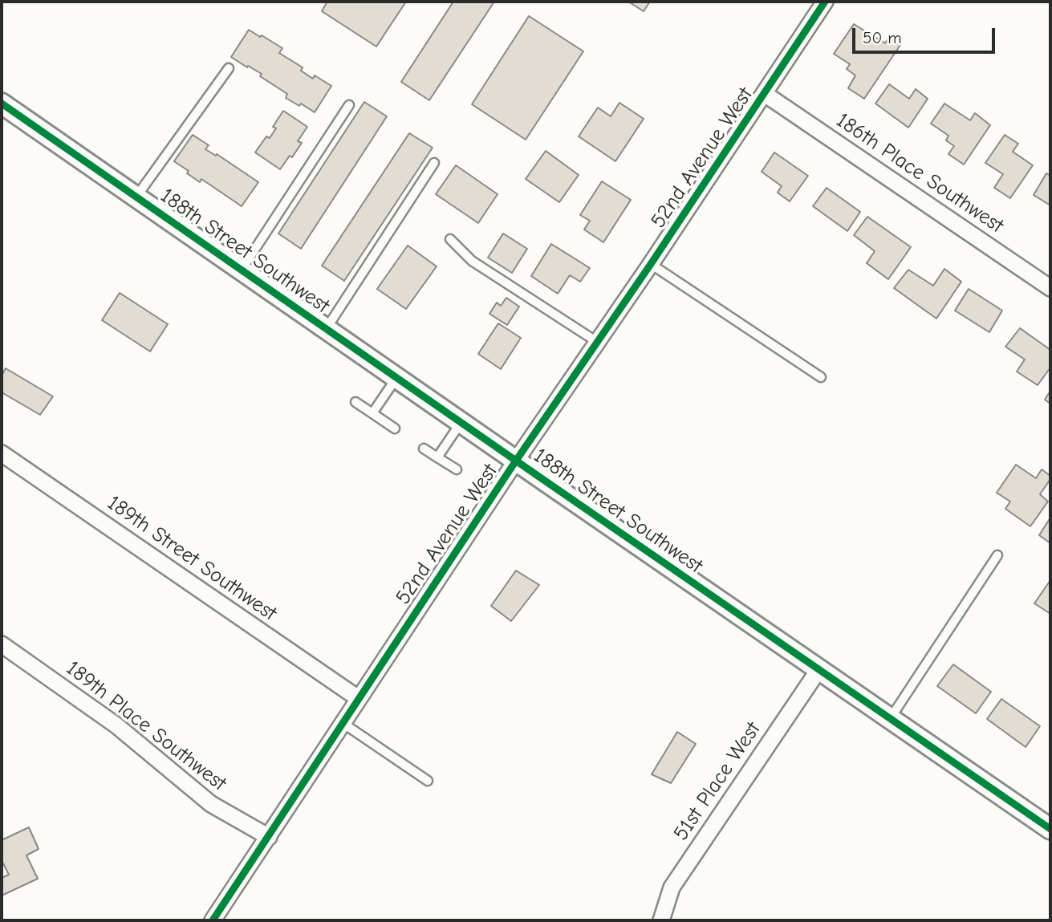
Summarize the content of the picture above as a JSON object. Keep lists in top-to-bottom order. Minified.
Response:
{"streets":{"street":["52nd Avenue West","186th Place Southwest","188th Street Southwest","189th Street Southwest","189th Place Southwest","51st Place West"]},"crossings":[["52nd Avenue West","186th Place Southwest"],["52nd Avenue West","188th Street Southwest"],["52nd Avenue West","189th Street Southwest"],["52nd Avenue West","189th Place Southwest"],["188th Street Southwest","51st Place West"]],"scale_bar":"50 m"}
